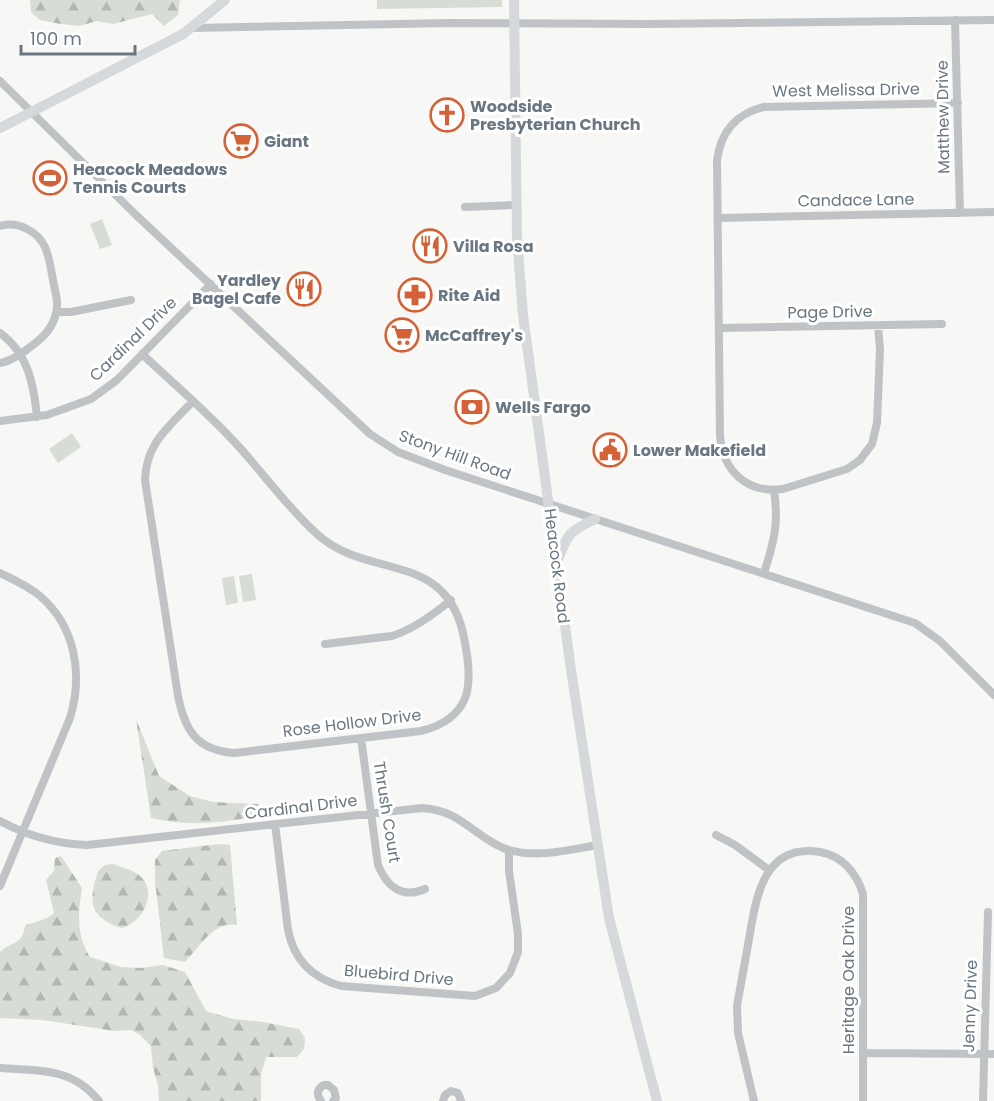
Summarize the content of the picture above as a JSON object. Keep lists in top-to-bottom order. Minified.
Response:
{"streets":{"main road":["Heacock Road"],"street":["West Melissa Drive","Matthew Drive","Candace Lane","Page Drive","Cardinal Drive","Stony Hill Road","Rose Hollow Drive","Thrush Court","Bluebird Drive","Heritage Oak Drive","Jenny Drive"]},"crossings":[["West Melissa Drive","Matthew Drive"],["West Melissa Drive","Candace Lane"],["West Melissa Drive","Page Drive"],["Matthew Drive","Candace Lane"],["Cardinal Drive","Stony Hill Road"],["Cardinal Drive","Heacock Road"],["Cardinal Drive","Thrush Court"],["Cardinal Drive","Bluebird Drive"],["Stony Hill Road","Heacock Road"],["Rose Hollow Drive","Thrush Court"]],"places":{"church":["Woodside Presbyterian Church"],"supermarket":["Giant","McCaffrey's"],"sports":["Heacock Meadows Tennis Courts"],"restaurant":["Villa Rosa","Yardley Bagel Cafe"],"pharmacy":["Rite Aid"],"bank":["Wells Fargo"],"public building":["Lower Makefield"]},"scale_bar":"100 m"}
